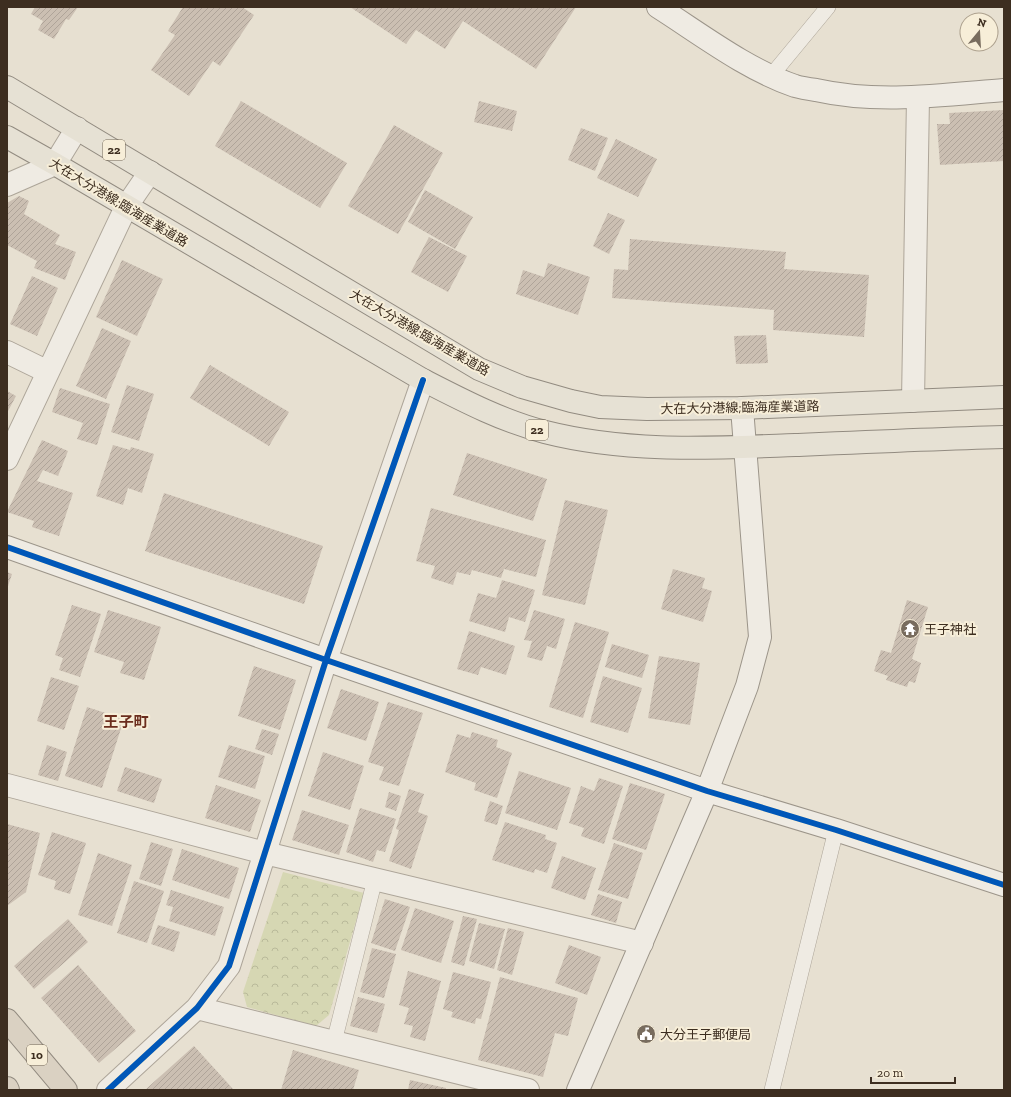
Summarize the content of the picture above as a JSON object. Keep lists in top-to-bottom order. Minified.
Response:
{"streets":{"highway":["10"],"main road":["22","大在大分港線;臨海産業道路"]},"districts":["王子町"],"places":{"temple":["王子神社"],"public building":["大分王子郵便局"]},"scale_bar":"20 m","north":"top"}
